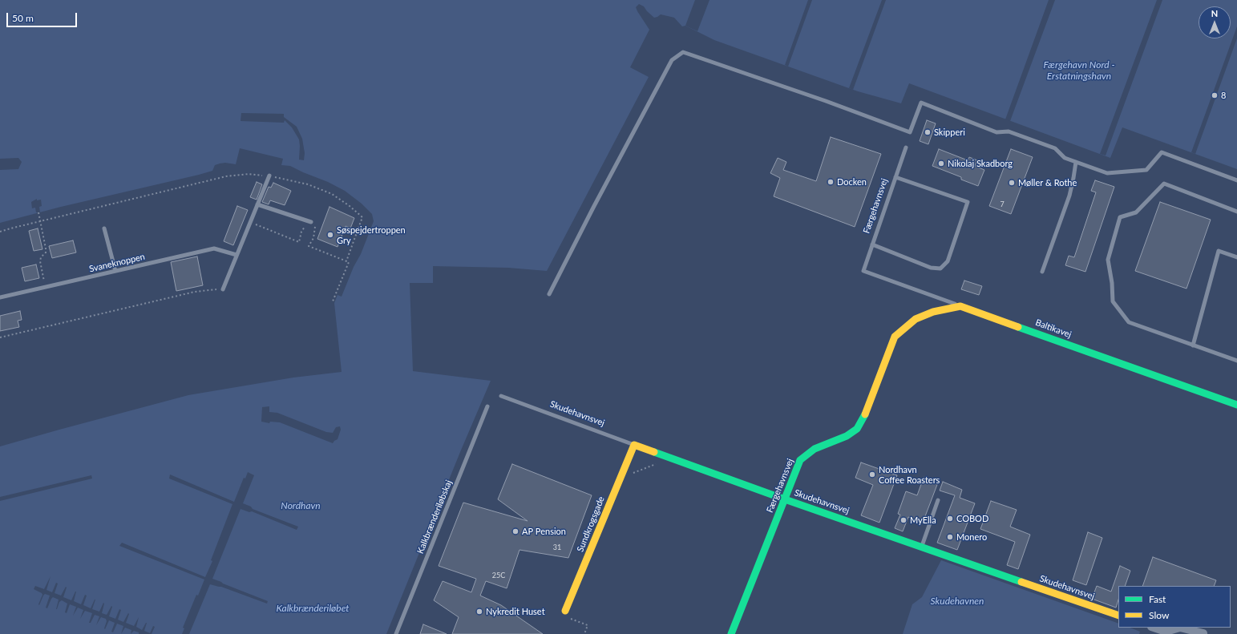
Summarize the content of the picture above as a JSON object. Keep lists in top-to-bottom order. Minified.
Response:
{"streets":{"street":["Færgehavnsvej","Baltikavej","Skudehavnsvej","Sundkrogsgade"],"lane":["Svaneknoppen","Kalkbrænderiløbskaj"]},"crossings":[["Færgehavnsvej","Baltikavej"],["Færgehavnsvej","Skudehavnsvej"],["Skudehavnsvej","Sundkrogsgade"]],"water":["Færgehavn Nord - Erstatningshavn","Nordhavn","Skudehavnen","Kalkbrænderiløbet"],"places":["8","Skipperi","Nikolaj Skadborg","Docken","Møller & Rothe","Søspejdertroppen Gry","Nordhavn Coffee Roasters","COBOD","MyElla","AP Pension","Monero","Nykredit Huset"],"house_numbers":["7","31","25C"],"legend":["Fast","Slow"],"scale_bar":"50 m","north":"top"}
